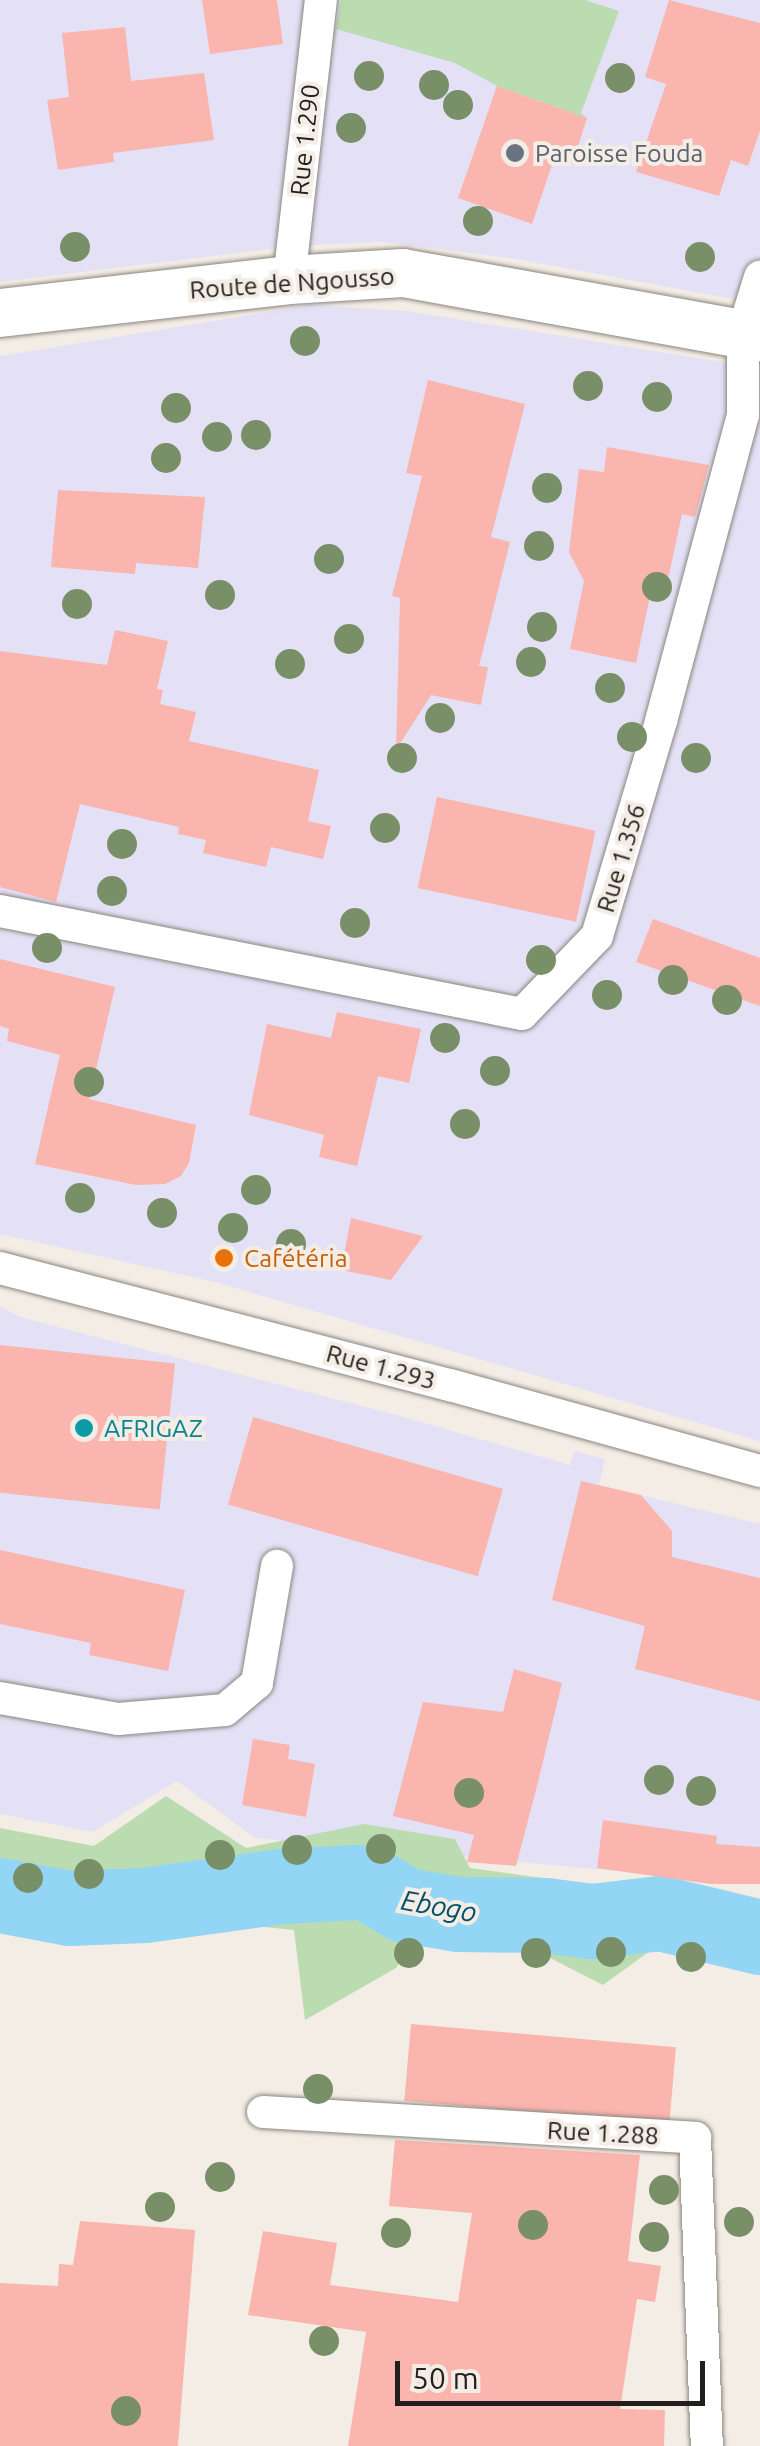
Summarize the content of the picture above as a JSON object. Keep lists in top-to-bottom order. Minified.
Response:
{"streets":{"main road":["Route de Ngousso"],"street":["Rue 1.290","Rue 1.356","Rue 1.293","Rue 1.288"]},"crossings":[["Rue 1.290","Route de Ngousso"],["Route de Ngousso","Rue 1.356"]],"water":["Ebogo"],"places":["Paroisse Fouda","Cafétéria","AFRIGAZ"],"scale_bar":"50 m"}
